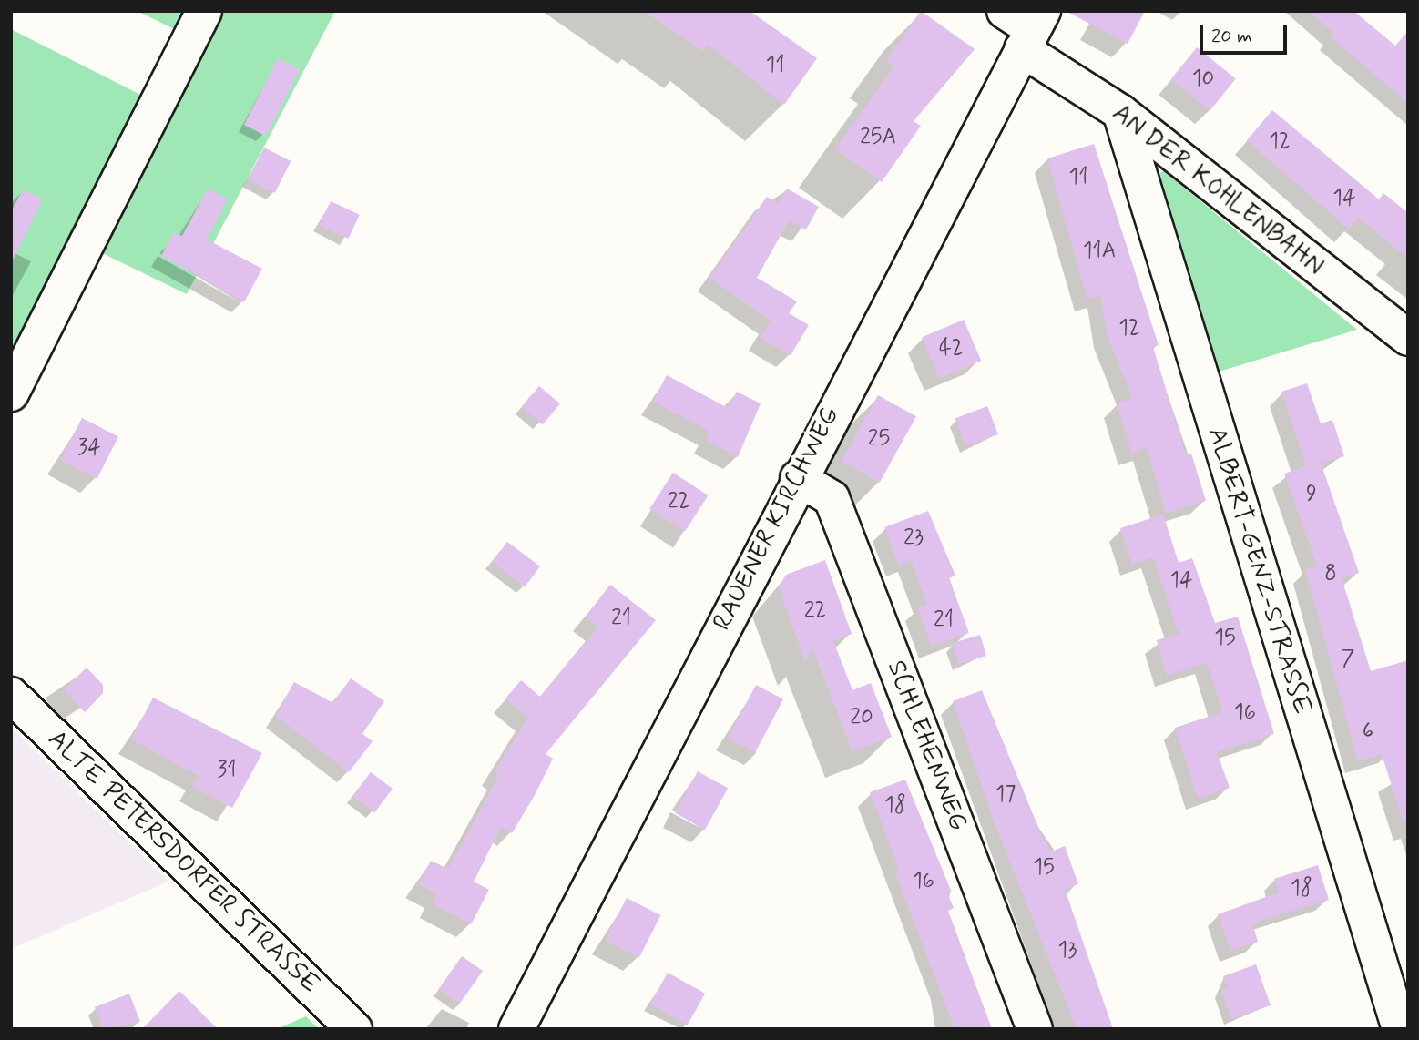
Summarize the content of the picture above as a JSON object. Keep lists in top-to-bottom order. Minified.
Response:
{"streets":{"street":["AN DER KOHLENBAHN","RAUENER KIRCHWEG","ALBERT-GENZ-STRASSE","SCHLEHENWEG","ALTE PETERSDORFER STRASSE"]},"crossings":[["AN DER KOHLENBAHN","RAUENER KIRCHWEG"],["AN DER KOHLENBAHN","ALBERT-GENZ-STRASSE"],["RAUENER KIRCHWEG","SCHLEHENWEG"]],"house_numbers":["11","10","25A","12","11","14","11A","12","42","25","34","9","22","23","8","14","22","21","21","15","7","16","20","6","31","17","18","15","16","18","13"],"scale_bar":"20 m"}
